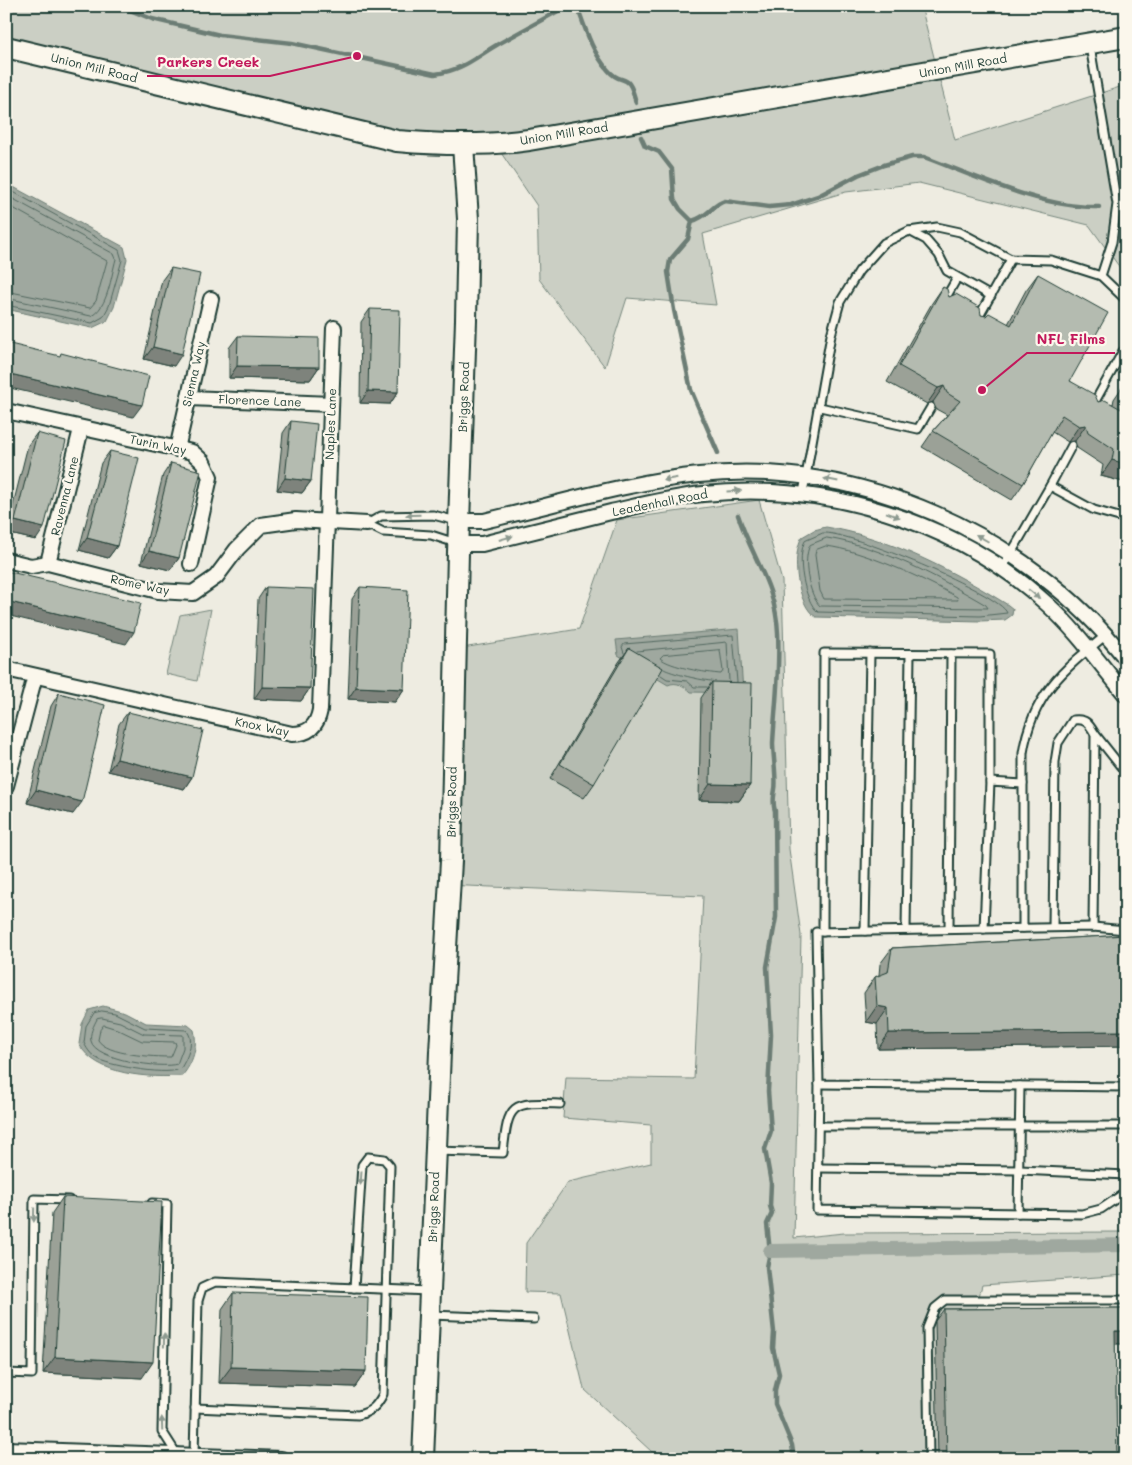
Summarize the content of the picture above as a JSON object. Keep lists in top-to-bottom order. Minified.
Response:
{"streets":{"street":["Union Mill Road","Sienna Way","Briggs Road","Florence Lane","Naples Lane","Turin Way","Ravenna Lane","Leadenhall Road","Rome Way","Knox Way"]},"crossings":[["Union Mill Road","Briggs Road"],["Sienna Way","Florence Lane"],["Sienna Way","Turin Way"],["Briggs Road","Leadenhall Road"],["Florence Lane","Naples Lane"],["Naples Lane","Rome Way"],["Naples Lane","Knox Way"],["Turin Way","Ravenna Lane"],["Ravenna Lane","Rome Way"],["Rome Way","Knox Way"]],"places":["Parkers Creek","NFL Films"]}
